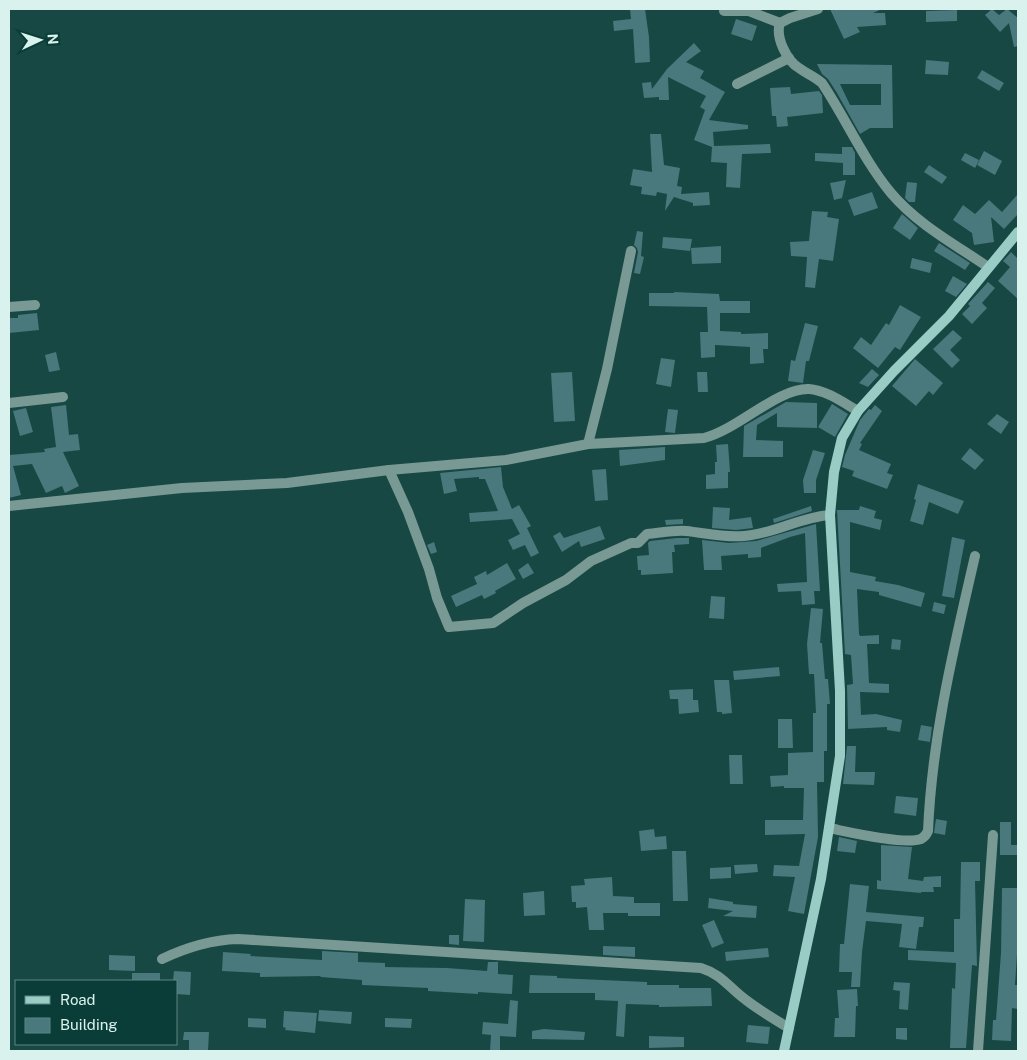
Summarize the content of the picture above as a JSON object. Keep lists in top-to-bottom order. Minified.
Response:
{"legend":["Road","Building"],"north":"right"}
